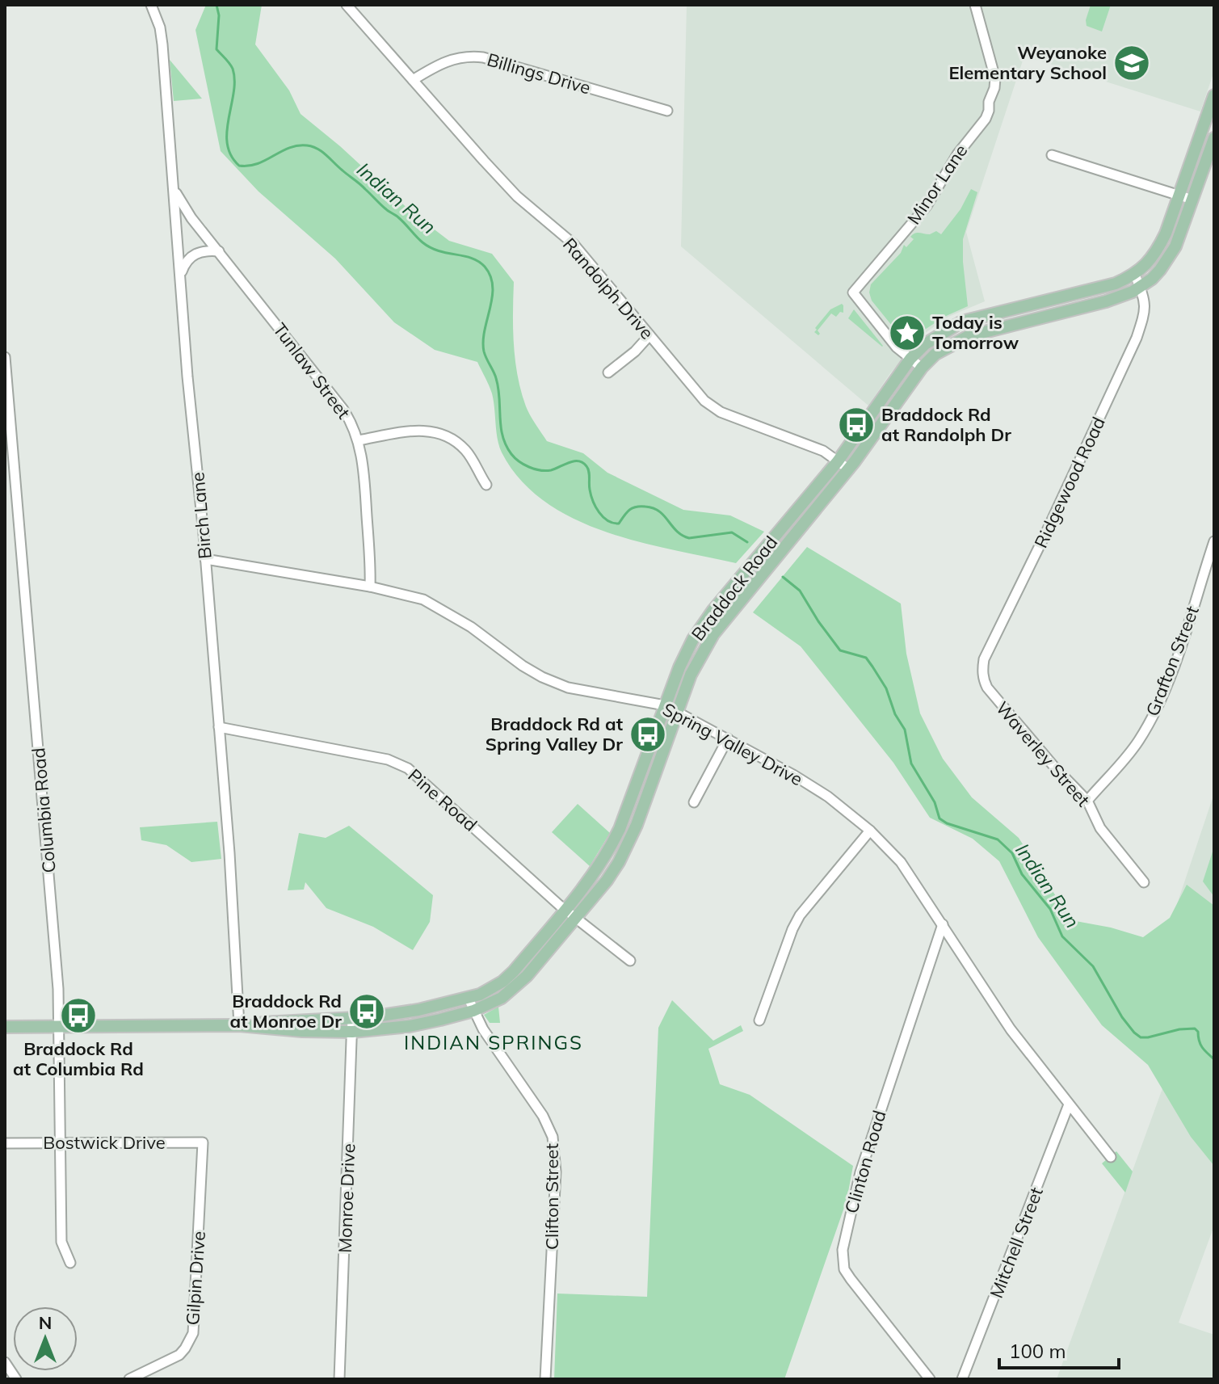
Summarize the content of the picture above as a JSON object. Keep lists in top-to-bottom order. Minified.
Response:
{"streets":{"main road":["Braddock Road"],"street":["Billings Drive","Minor Lane","Randolph Drive","Tunlaw Street","Ridgewood Road","Birch Lane","Grafton Street","Spring Valley Drive","Waverley Street","Pine Road","Columbia Road","Bostwick Drive","Clinton Road","Clifton Street","Monroe Drive","Mitchell Street","Gilpin Drive"]},"crossings":[["Billings Drive","Randolph Drive"],["Minor Lane","Braddock Road"],["Randolph Drive","Braddock Road"],["Tunlaw Street","Birch Lane"],["Tunlaw Street","Spring Valley Drive"],["Ridgewood Road","Braddock Road"],["Ridgewood Road","Waverley Street"],["Birch Lane","Braddock Road"],["Birch Lane","Spring Valley Drive"],["Birch Lane","Pine Road"],["Braddock Road","Spring Valley Drive"],["Braddock Road","Pine Road"],["Braddock Road","Columbia Road"],["Braddock Road","Clifton Street"],["Braddock Road","Monroe Drive"],["Grafton Street","Waverley Street"],["Spring Valley Drive","Clinton Road"],["Spring Valley Drive","Mitchell Street"],["Columbia Road","Bostwick Drive"],["Bostwick Drive","Gilpin Drive"]],"districts":["INDIAN SPRINGS"],"water":["Indian Run"],"places":{"school or university":["Weyanoke Elementary School"],"place":["Today is Tomorrow"],"bus stop":["Braddock Rd at Randolph Dr","Braddock Rd at Spring Valley Dr","Braddock Rd at Monroe Dr","Braddock Rd at Columbia Rd"]},"scale_bar":"100 m","north":"top"}
